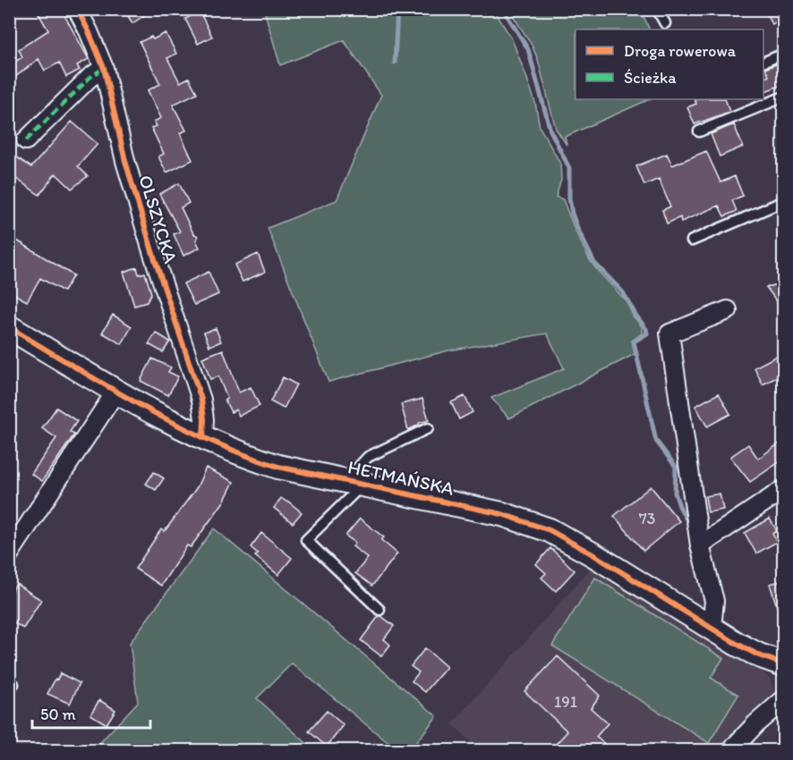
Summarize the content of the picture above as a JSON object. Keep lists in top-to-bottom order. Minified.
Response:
{"streets":{"street":["OLSZYCKA","HETMAŃSKA"]},"crossings":[["OLSZYCKA","HETMAŃSKA"]],"house_numbers":["73","191"],"legend":["Droga rowerowa","Ścieżka"],"scale_bar":"50 m"}
